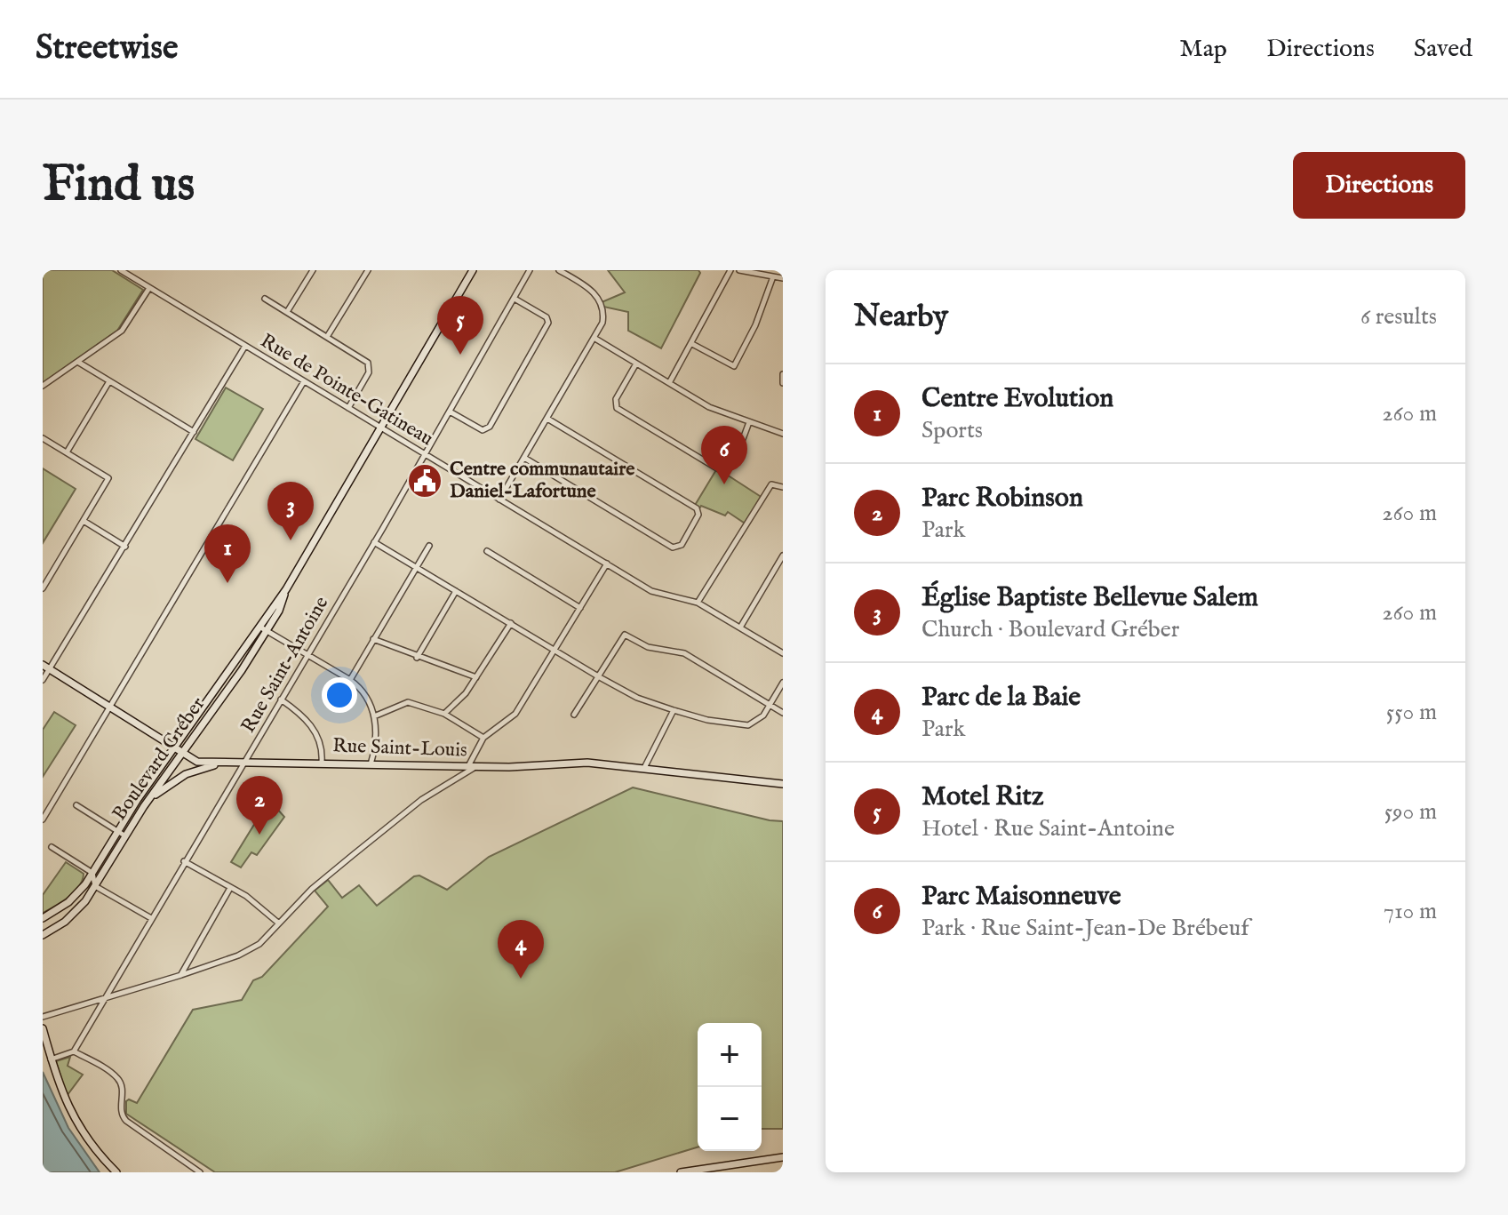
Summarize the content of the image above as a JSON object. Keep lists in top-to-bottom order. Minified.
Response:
{"streets":{"main road":["Rue Saint-Louis","Boulevard Gréber"],"street":["Rue de Pointe-Gatineau","Rue Saint-Antoine"]},"crossings":[["Rue de Pointe-Gatineau","Rue Saint-Antoine"],["Rue de Pointe-Gatineau","Boulevard Gréber"],["Rue Saint-Antoine","Rue Saint-Louis"],["Rue Saint-Louis","Boulevard Gréber"]],"places":{"public building":["Centre communautaire Daniel-Lafortune"]},"page":{"header":"Streetwise","nav":["Map","Directions","Saved"],"buttons":"Directions","title":"Find us","heading":["Nearby","6 results"],"pins":["5","6","3","1","2","4"],"list":[{"mark":"1","name":"Centre Evolution","note":"Sports","value":"260 m"},{"mark":"2","name":"Parc Robinson","note":"Park","value":"260 m"},{"mark":"3","name":"Église Baptiste Bellevue Salem","note":"Church · Boulevard Gréber","value":"260 m"},{"mark":"4","name":"Parc de la Baie","note":"Park","value":"550 m"},{"mark":"5","name":"Motel Ritz","note":"Hotel · Rue Saint-Antoine","value":"590 m"},{"mark":"6","name":"Parc Maisonneuve","note":"Park · Rue Saint-Jean-De Brébeuf","value":"710 m"}],"map_buttons":["+","−"]}}
